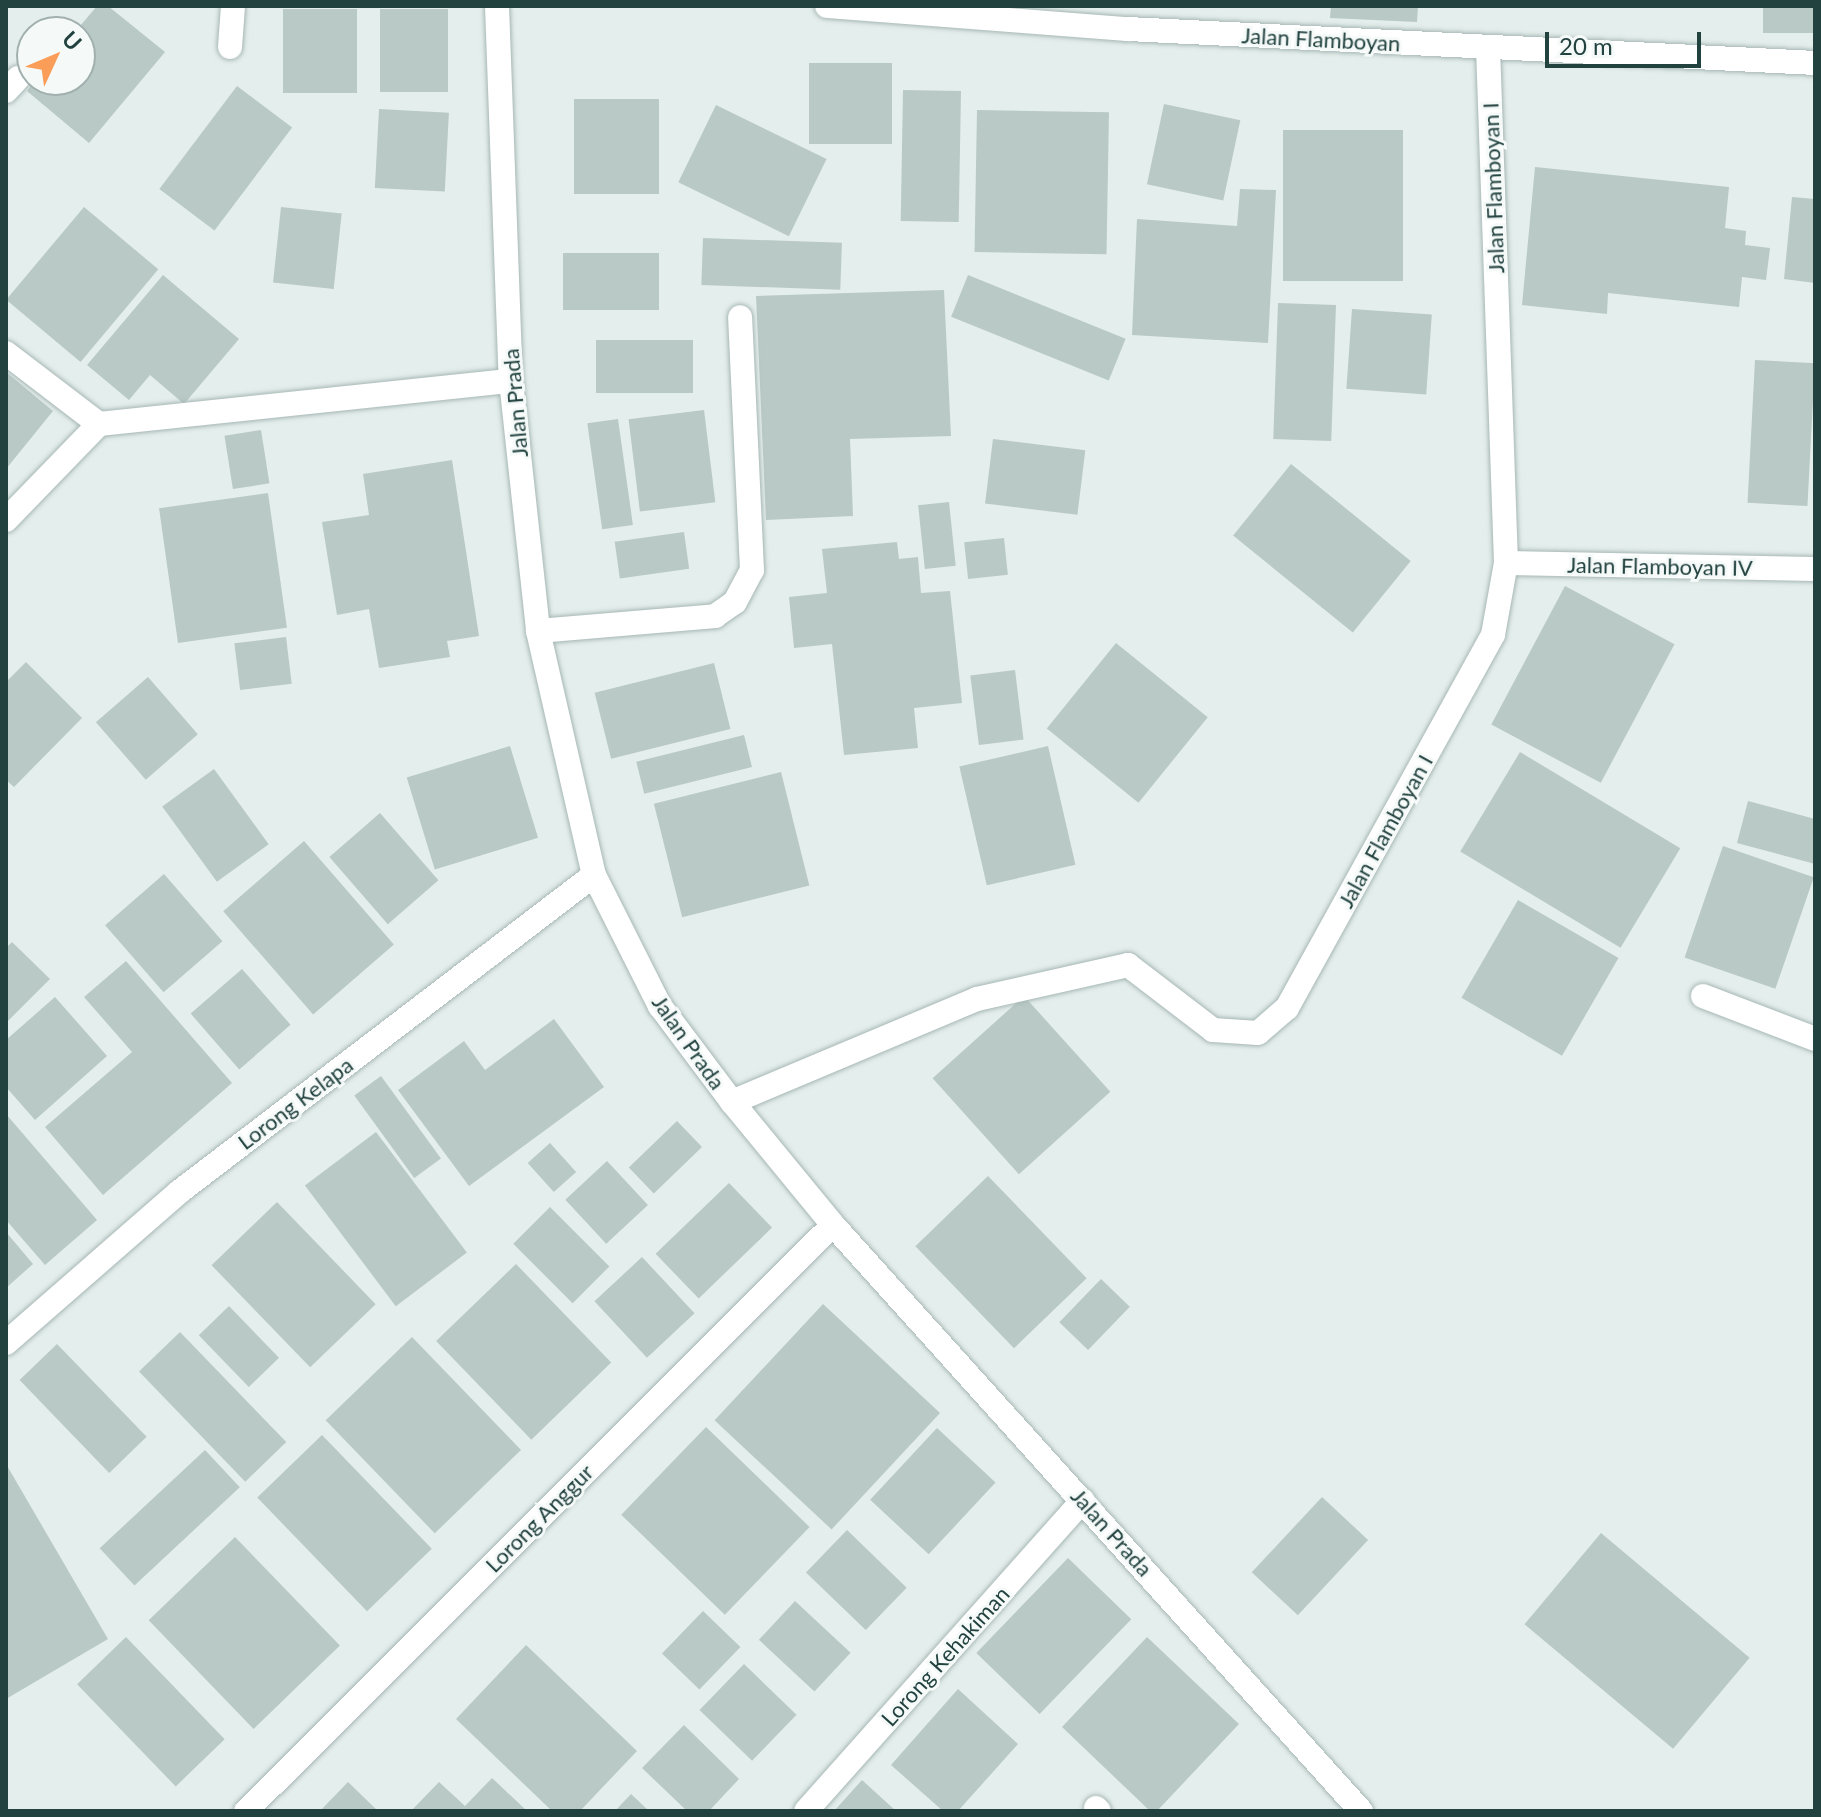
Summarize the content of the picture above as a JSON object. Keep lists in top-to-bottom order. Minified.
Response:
{"streets":{"street":["Jalan Flamboyan","Jalan Flamboyan I","Jalan Prada","Jalan Flamboyan IV","Lorong Kelapa","Lorong Anggur","Lorong Kehakiman"]},"crossings":[["Jalan Flamboyan","Jalan Flamboyan I"],["Jalan Flamboyan I","Jalan Prada"],["Jalan Flamboyan I","Jalan Flamboyan IV"],["Jalan Prada","Lorong Kelapa"],["Jalan Prada","Lorong Anggur"],["Jalan Prada","Lorong Kehakiman"]],"scale_bar":"20 m","north":"top right"}
